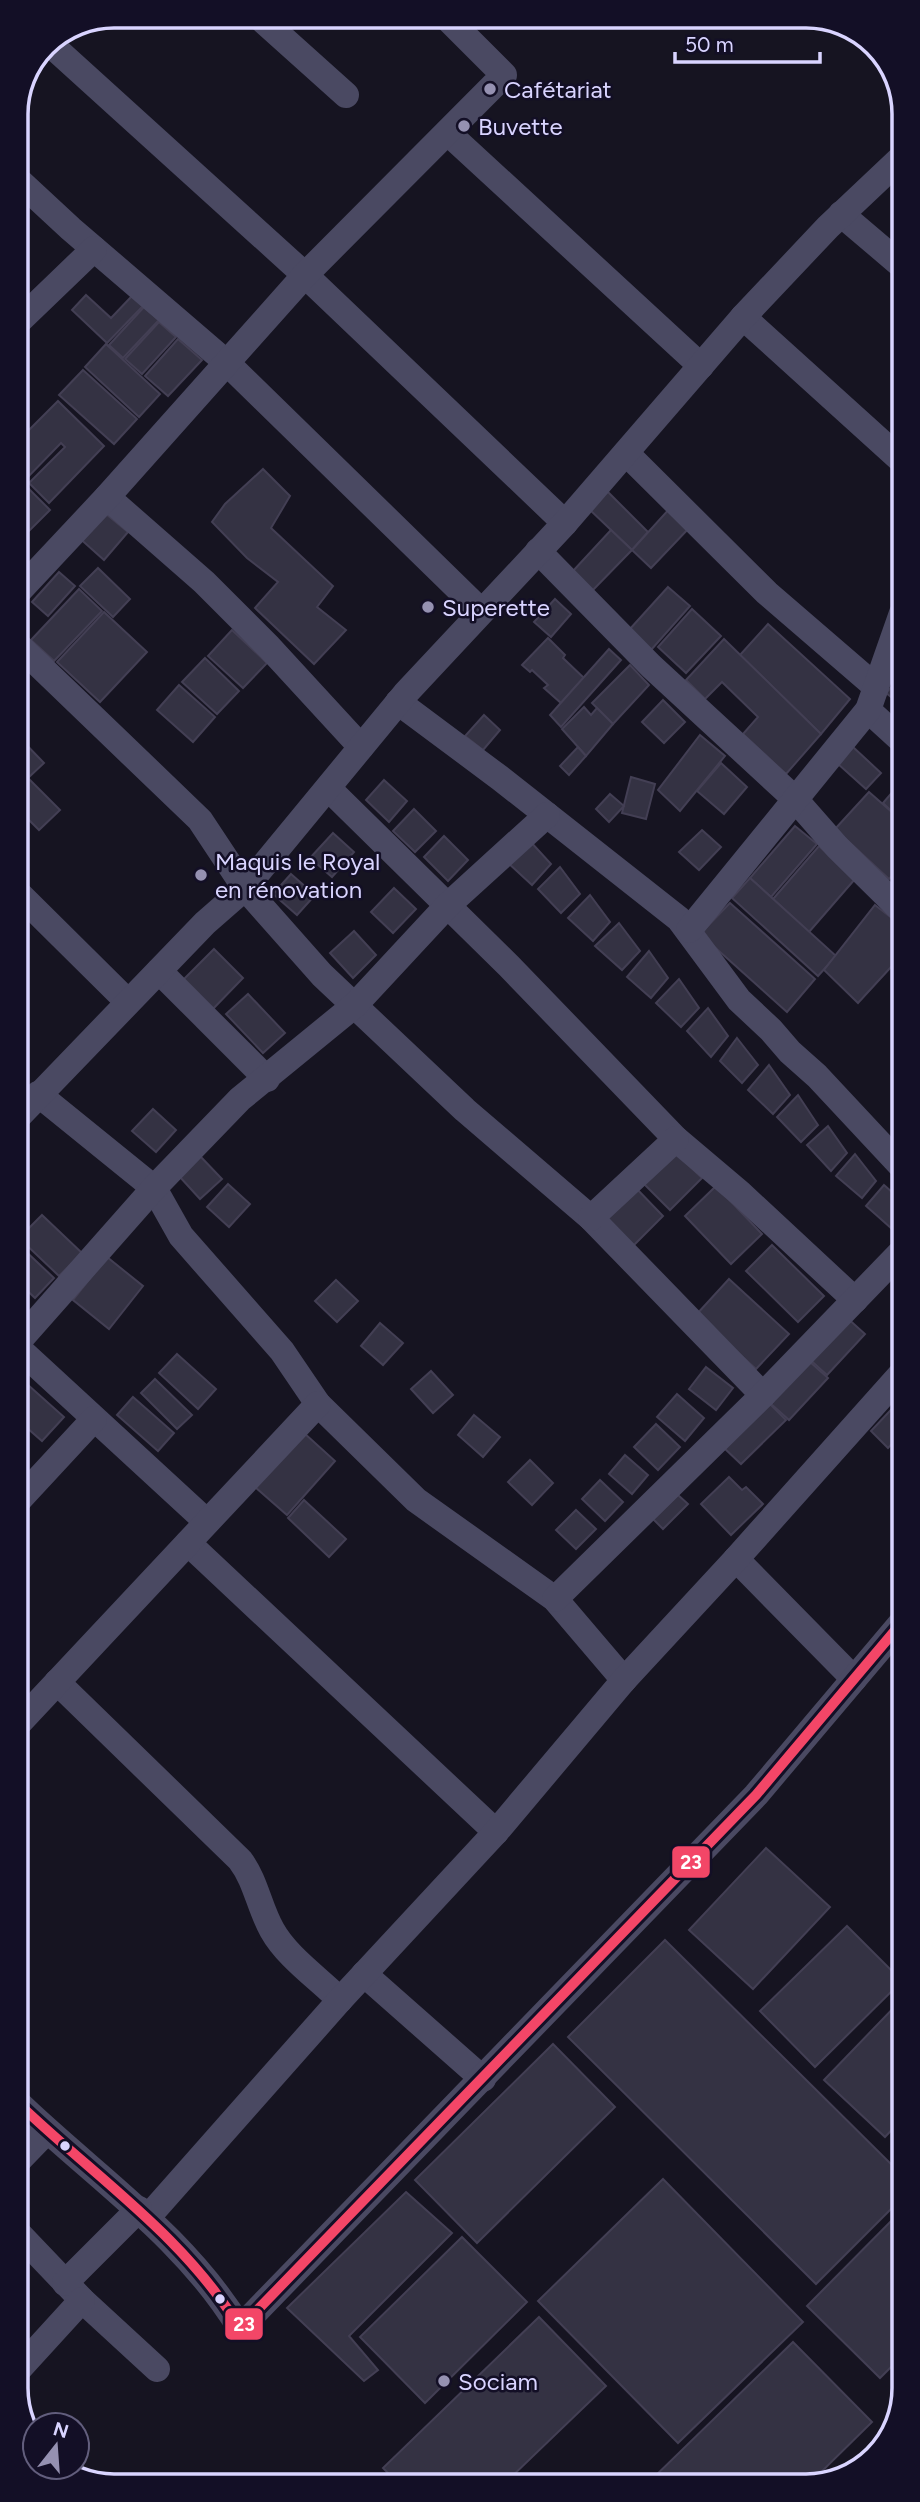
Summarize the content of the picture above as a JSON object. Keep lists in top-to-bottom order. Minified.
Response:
{"places":["Cafétariat","Buvette","Superette","Maquis le Royal en rénovation","Sociam"],"lines":["transit line 23"],"scale_bar":"50 m","north":"top"}
